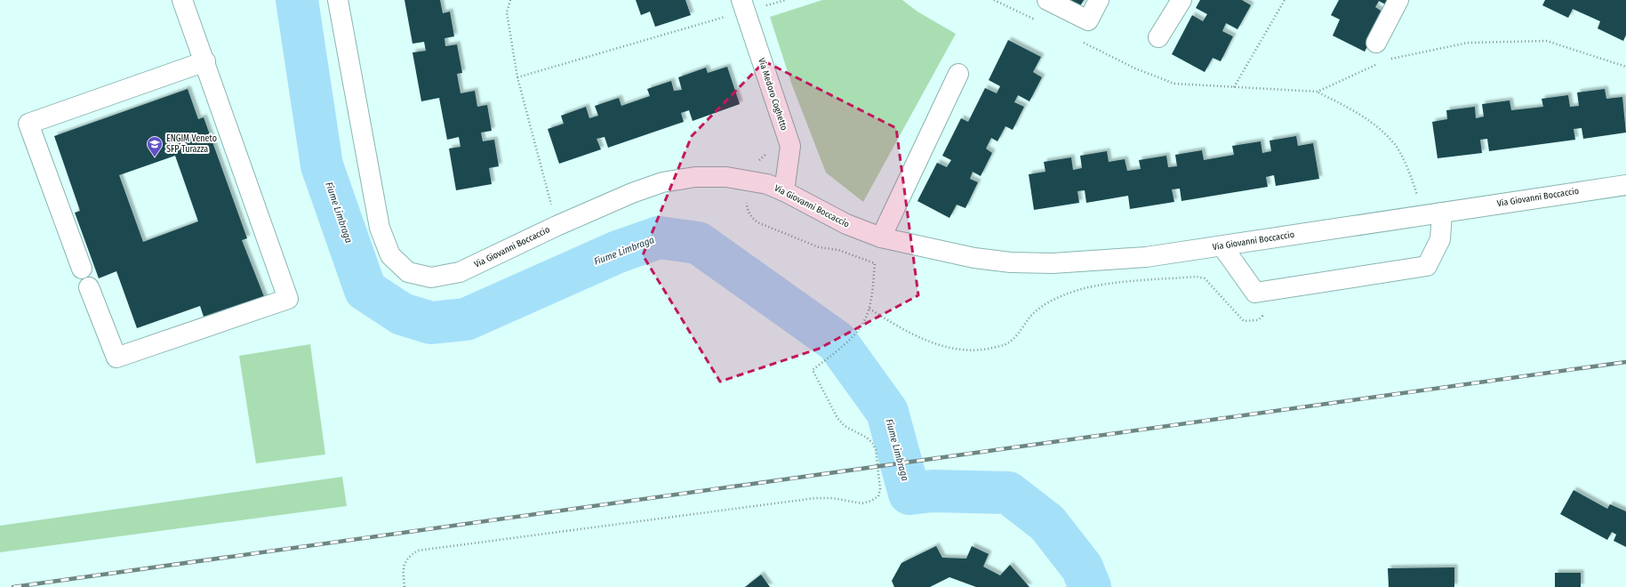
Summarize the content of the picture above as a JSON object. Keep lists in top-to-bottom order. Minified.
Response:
{"streets":{"street":["Via Medoro Coghetto","Via Giovanni Boccaccio"]},"crossings":[["Via Medoro Coghetto","Via Giovanni Boccaccio"]],"water":["Fiume Limbraga"],"places":{"school or university":["ENGIM Veneto SFP Turazza"]}}
